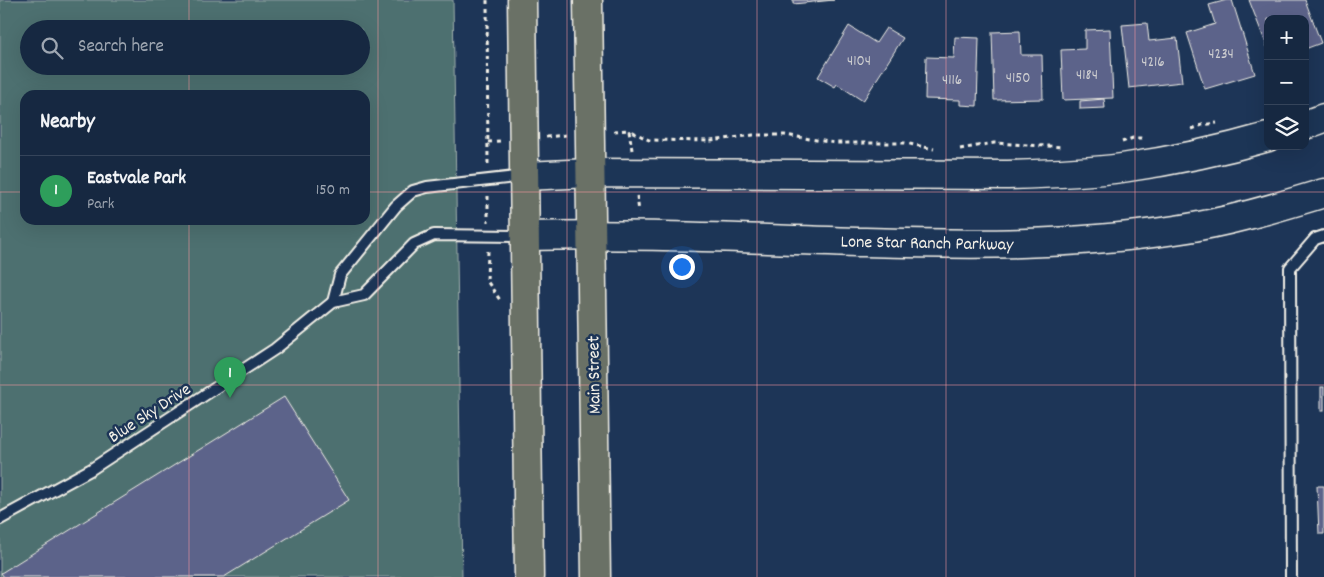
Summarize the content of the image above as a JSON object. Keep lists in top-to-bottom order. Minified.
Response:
{"streets":{"main road":["Lone Star Ranch Parkway","Main Street"],"lane":["Blue Sky Drive"]},"crossings":[["Lone Star Ranch Parkway","Main Street"],["Lone Star Ranch Parkway","Blue Sky Drive"]],"house_numbers":["4234","4104","4216","4184","4150","4116"],"page":{"map_buttons":["+","−"],"search":"Search here","heading":"Nearby","list":[{"mark":"1","name":"Eastvale Park","note":"Park","value":"150 m"}],"pins":"1"}}
